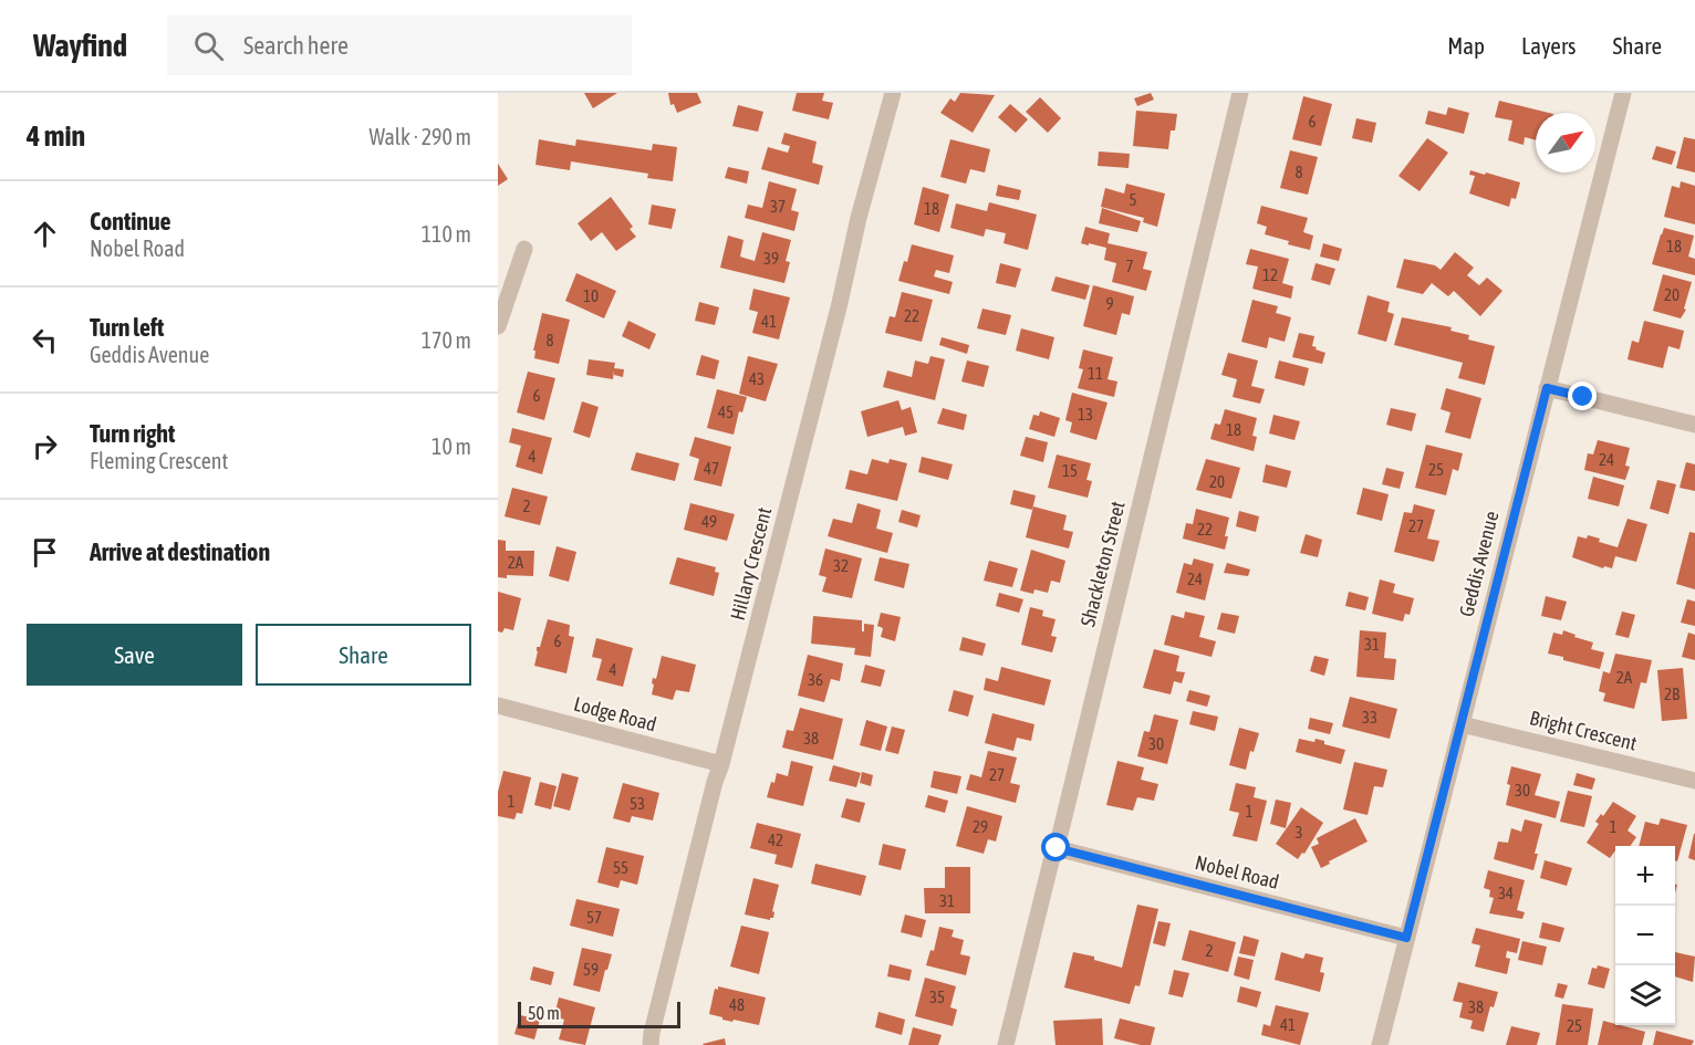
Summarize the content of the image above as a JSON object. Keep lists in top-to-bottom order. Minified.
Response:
{"streets":{"street":["Hillary Crescent","Shackleton Street","Geddis Avenue","Lodge Road","Bright Crescent","Nobel Road"]},"crossings":[["Hillary Crescent","Lodge Road"],["Shackleton Street","Nobel Road"],["Geddis Avenue","Bright Crescent"],["Geddis Avenue","Nobel Road"]],"house_numbers":["6","8","5","37","18","18","39","7","12","20","10","9","22","41","8","11","43","6","45","13","18","4","24","47","25","15","20","2","49","27","22","2A","32","24","6","31","4","2A","36","2B","33","38","30","27","30","1","53","1","29","1","3","42","55","34","31","57","2","59","35","48","38","41","25"],"scale_bar":"50 m","north":"top right","page":{"header":"Wayfind","search":"Search here","nav":["Map","Layers","Share"],"heading":["4 min","Walk · 290 m"],"list":[["Continue","Nobel Road","110 m"],["Turn left","Geddis Avenue","170 m"],["Turn right","Fleming Crescent","10 m"],"Arrive at destination"],"buttons":["Save","Share"],"map_buttons":["+","−"],"scale":"50 m"}}
